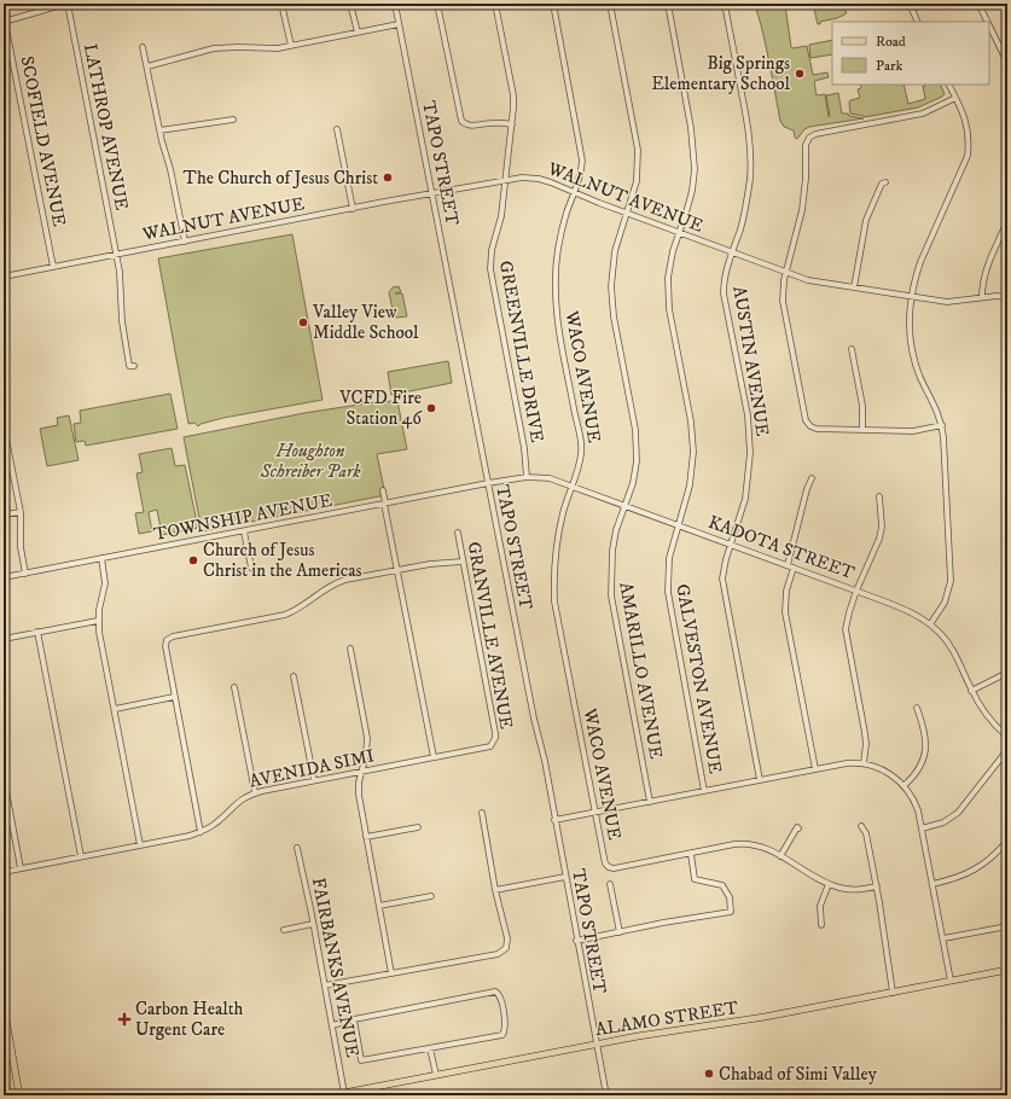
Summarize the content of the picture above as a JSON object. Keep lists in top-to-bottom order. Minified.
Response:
{"streets":{"main road":["ALAMO STREET"],"street":["LATHROP AVENUE","SCOFIELD AVENUE","TAPO STREET","WALNUT AVENUE","GREENVILLE DRIVE","AUSTIN AVENUE","WACO AVENUE","TOWNSHIP AVENUE","KADOTA STREET","GRANVILLE AVENUE","AMARILLO AVENUE","GALVESTON AVENUE","AVENIDA SIMI","FAIRBANKS AVENUE"]},"crossings":[["LATHROP AVENUE","WALNUT AVENUE"],["SCOFIELD AVENUE","WALNUT AVENUE"],["TAPO STREET","WALNUT AVENUE"],["TAPO STREET","TOWNSHIP AVENUE"],["TAPO STREET","KADOTA STREET"],["TAPO STREET","ALAMO STREET"],["WALNUT AVENUE","GREENVILLE DRIVE"],["WALNUT AVENUE","AUSTIN AVENUE"],["WALNUT AVENUE","WACO AVENUE"],["WALNUT AVENUE","AMARILLO AVENUE"],["WALNUT AVENUE","GALVESTON AVENUE"],["GREENVILLE DRIVE","KADOTA STREET"],["AUSTIN AVENUE","KADOTA STREET"],["WACO AVENUE","KADOTA STREET"],["TOWNSHIP AVENUE","KADOTA STREET"],["KADOTA STREET","AMARILLO AVENUE"],["KADOTA STREET","GALVESTON AVENUE"],["GRANVILLE AVENUE","AVENIDA SIMI"],["FAIRBANKS AVENUE","ALAMO STREET"]],"parks":["Houghton Schreiber Park"],"places":{"other":["Big Springs Elementary School","The Church of Jesus Christ","Valley View Middle School","VCFD Fire Station 46","Church of Jesus Christ in the Americas","Chabad of Simi Valley"],"health":["Carbon Health Urgent Care"]},"legend":["Road","Park"]}
